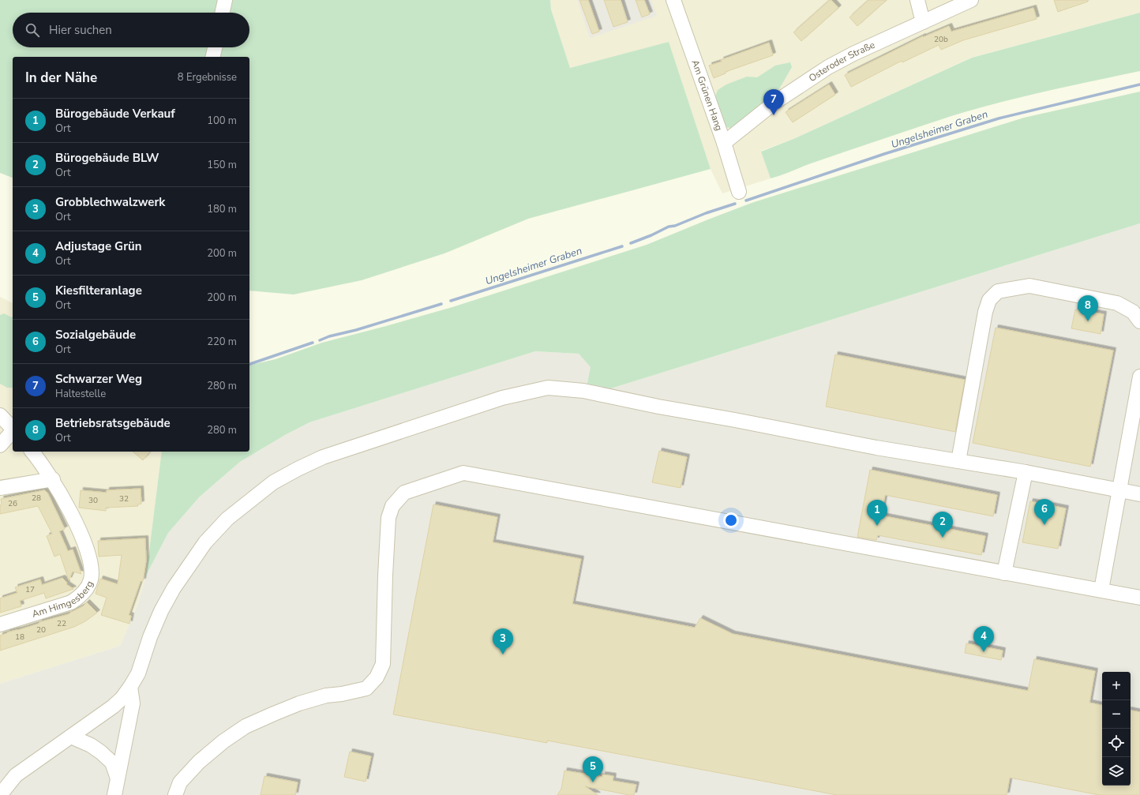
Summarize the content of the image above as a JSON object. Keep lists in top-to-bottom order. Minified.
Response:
{"streets":{"street":["Osteroder Straße","Am Grünen Hang","Am Himgesberg"]},"crossings":[["Osteroder Straße","Am Grünen Hang"]],"water":["Ungelsheimer Graben"],"house_numbers":["20b","28","32","30","26","17","22","20","18"],"page":{"search":"Hier suchen","heading":["In der Nähe","8 Ergebnisse"],"pins":["7","8","6","1","2","4","3","5"],"list":[{"mark":"1","name":"Bürogebäude Verkauf","note":"Ort","value":"100 m"},{"mark":"2","name":"Bürogebäude BLW","note":"Ort","value":"150 m"},{"mark":"3","name":"Grobblechwalzwerk","note":"Ort","value":"180 m"},{"mark":"4","name":"Adjustage Grün","note":"Ort","value":"200 m"},{"mark":"5","name":"Kiesfilteranlage","note":"Ort","value":"200 m"},{"mark":"6","name":"Sozialgebäude","note":"Ort","value":"220 m"},{"mark":"7","name":"Schwarzer Weg","note":"Haltestelle","value":"280 m"},{"mark":"8","name":"Betriebsratsgebäude","note":"Ort","value":"280 m"}],"map_buttons":["+","−"]}}
